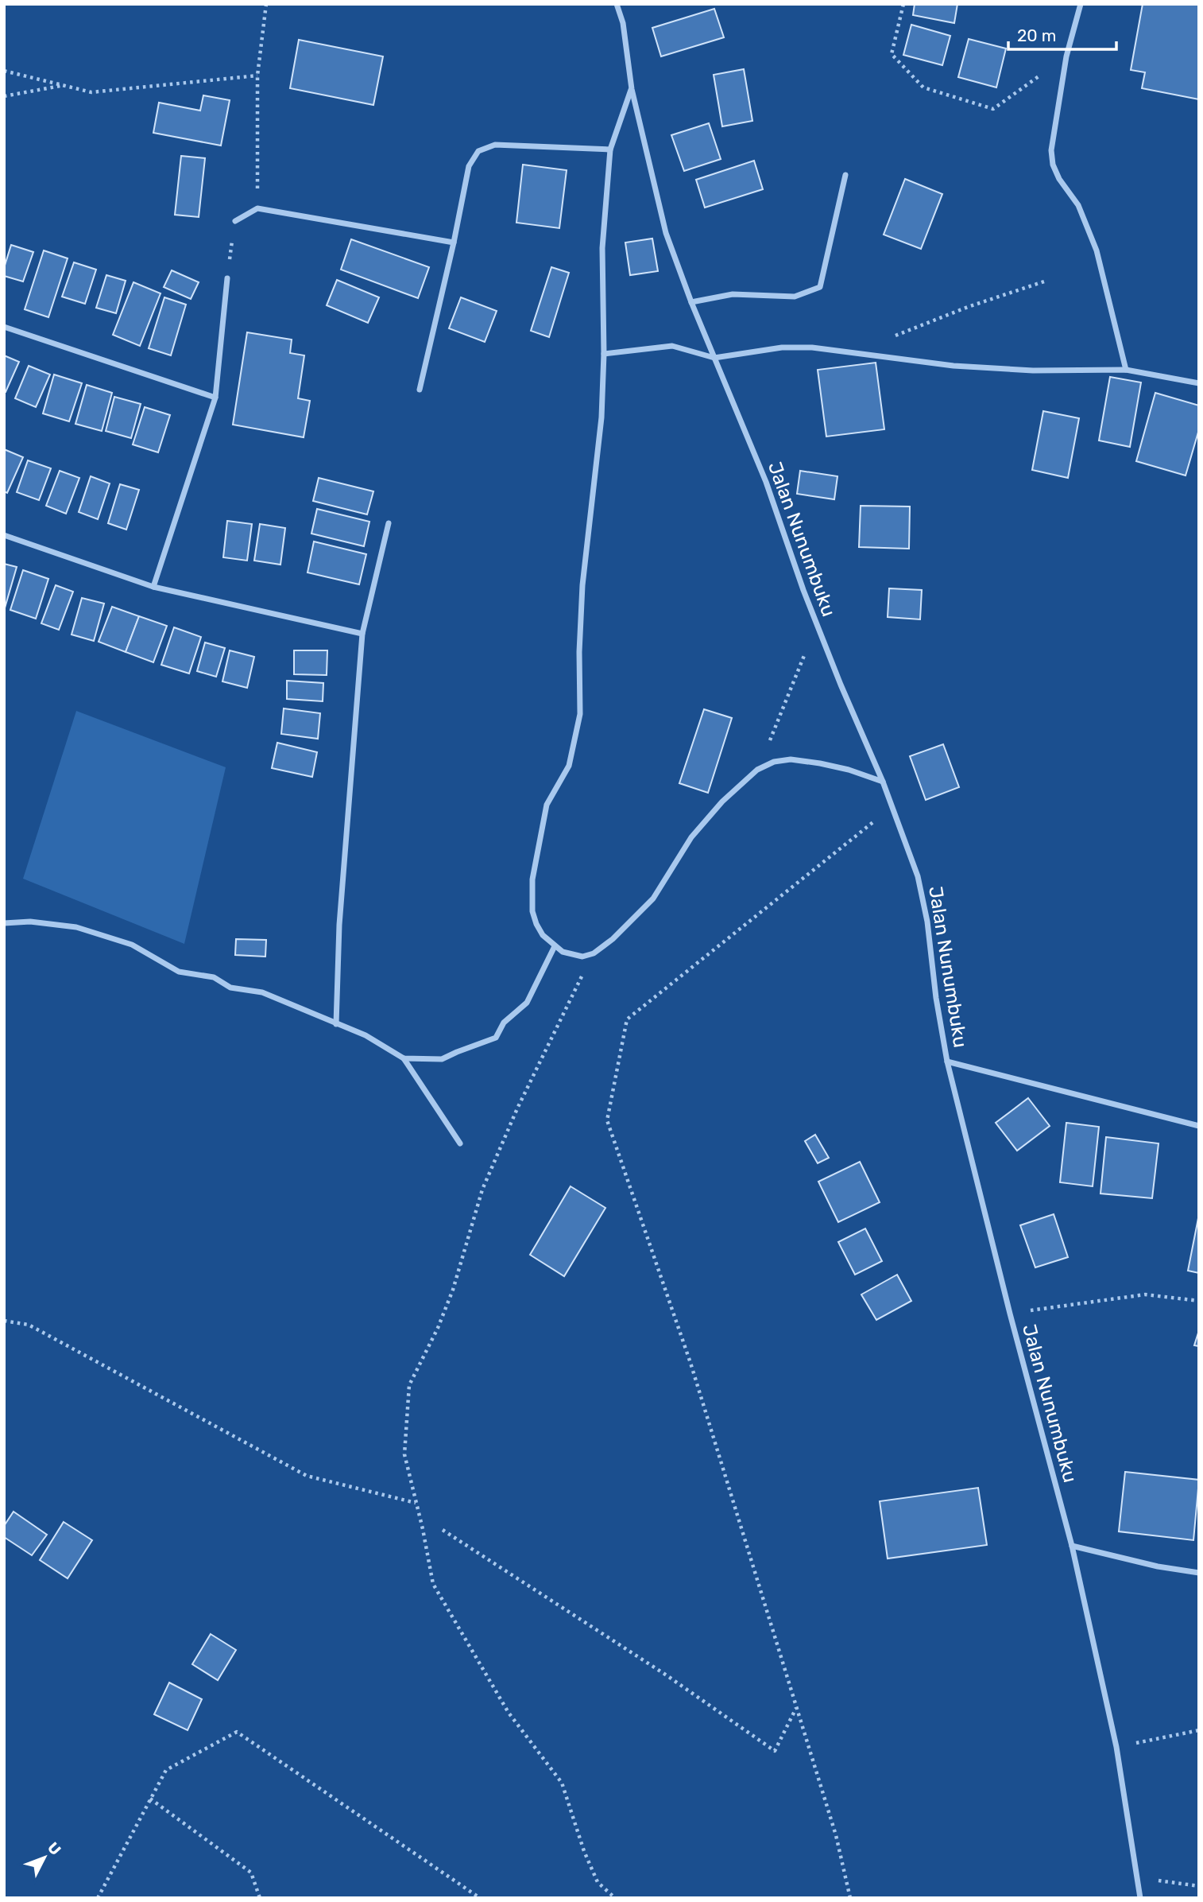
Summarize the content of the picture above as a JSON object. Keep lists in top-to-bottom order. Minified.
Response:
{"streets":{"street":["Jalan Nunumbuku"]},"scale_bar":"20 m","north":"top right"}
